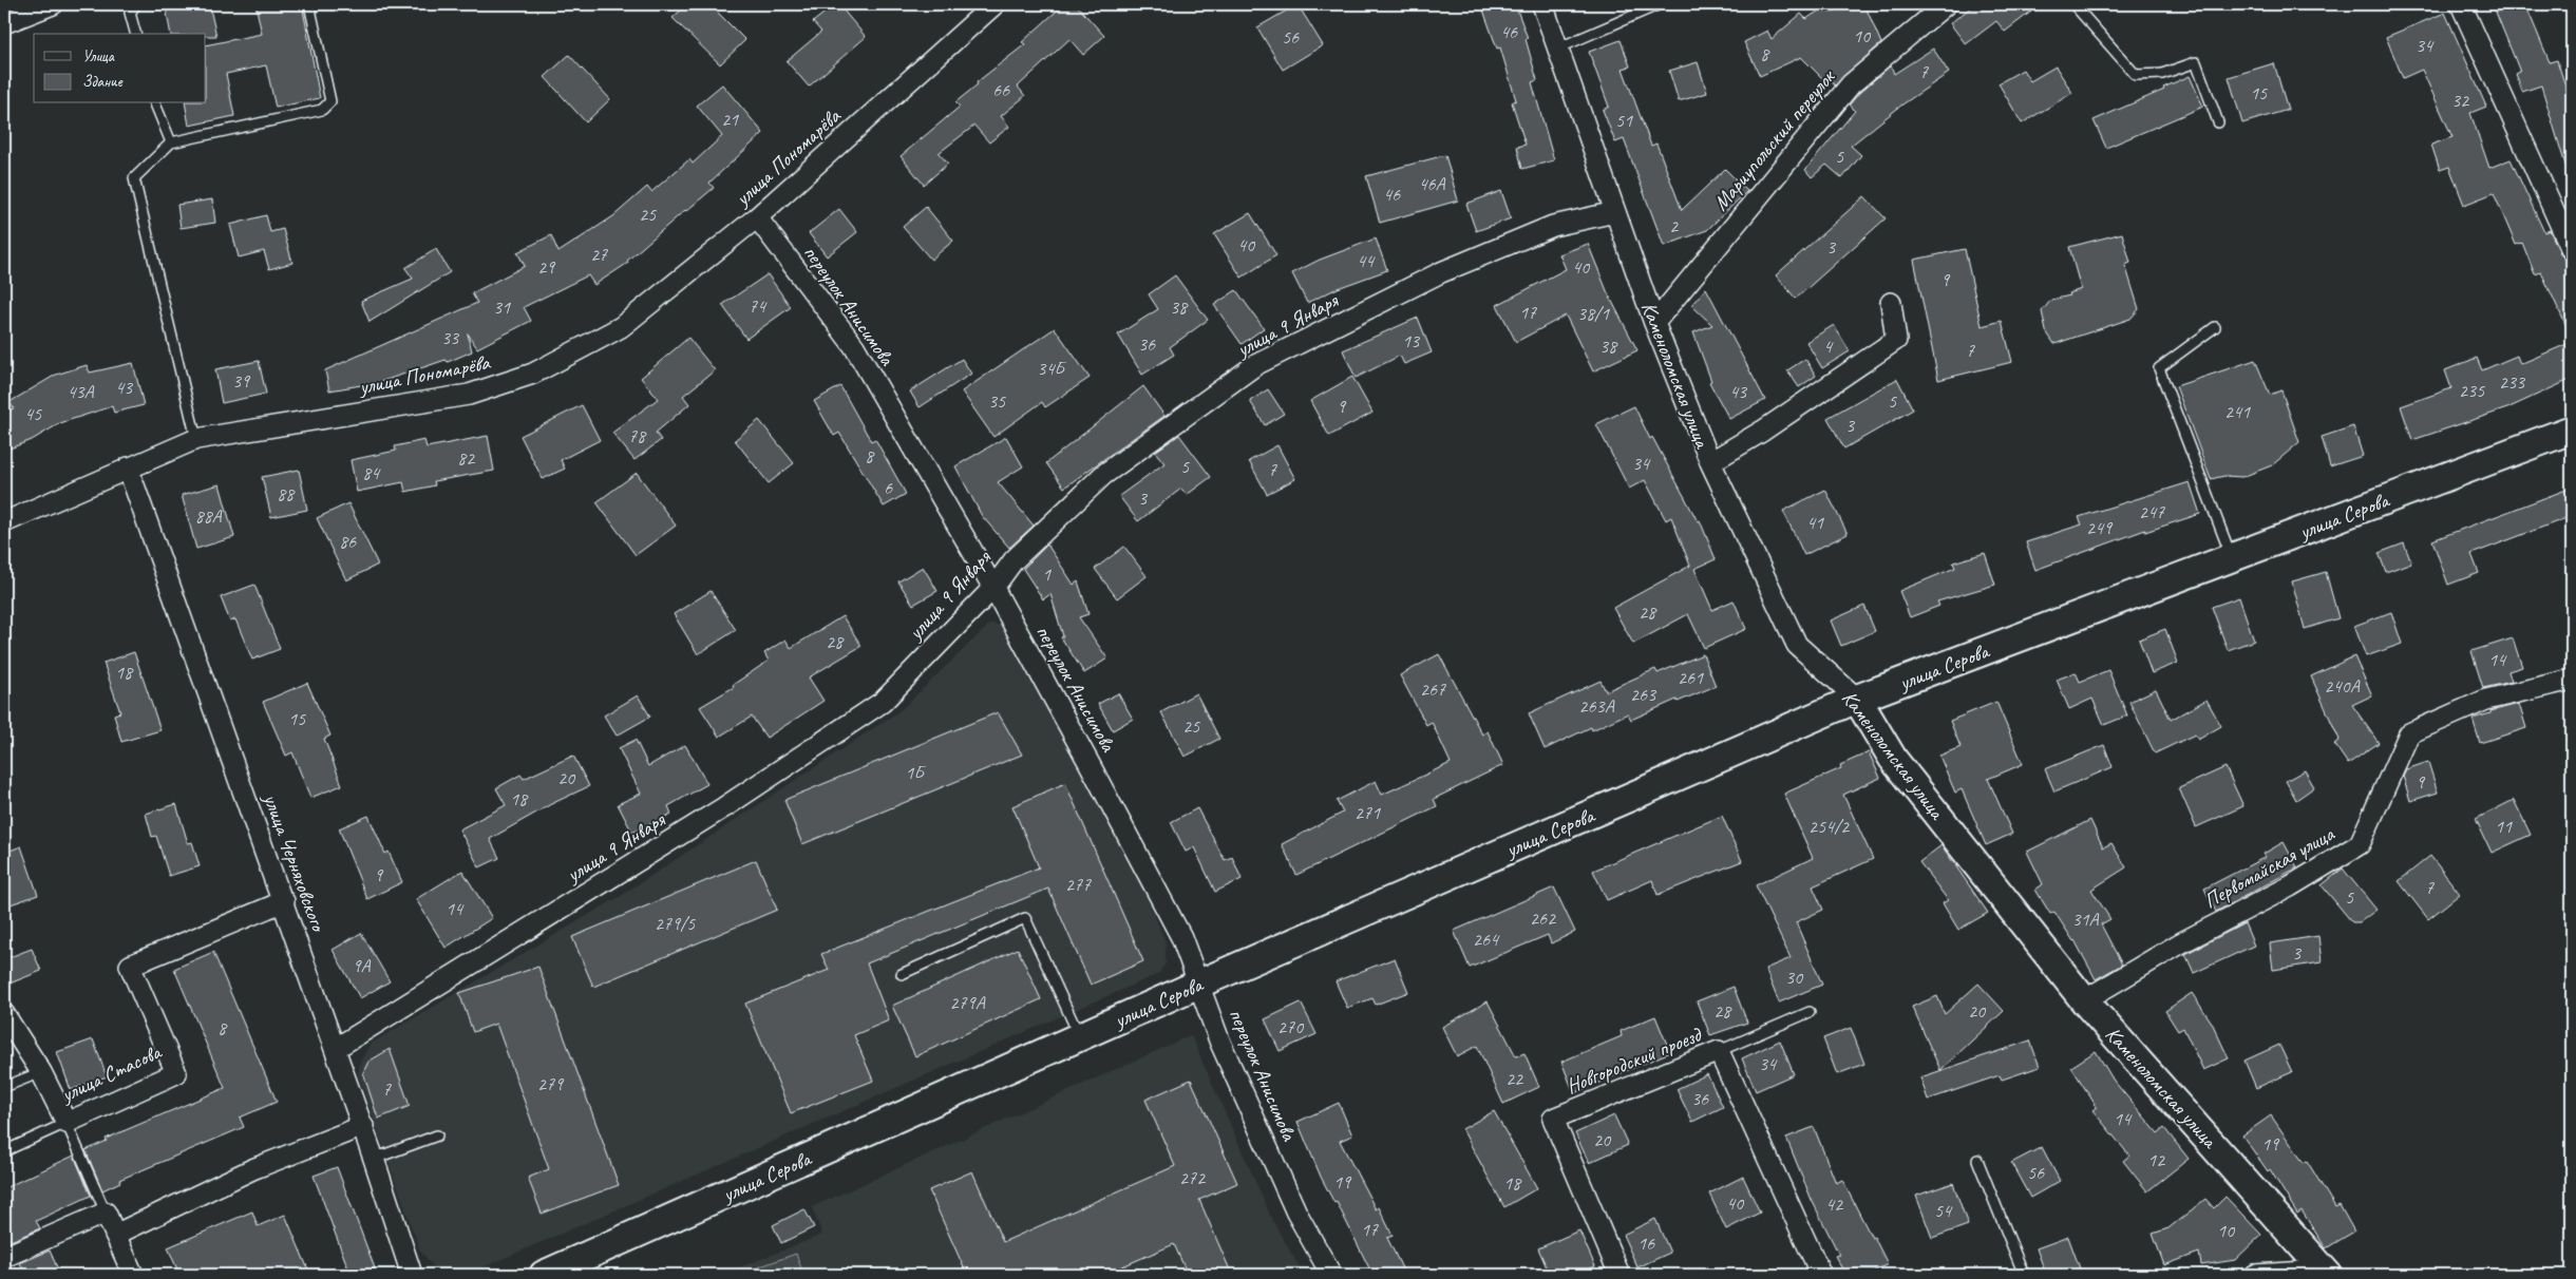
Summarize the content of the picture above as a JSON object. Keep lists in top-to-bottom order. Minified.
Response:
{"streets":{"main road":["Каменоломская улица","улица Серова"],"street":["Мариупольский переулок","улица Пономарёва","переулок Анисимова","улица 9 Января","улица Черняховского","Первомайская улица","Новгородский проезд","улица Стасова"]},"crossings":[["Мариупольский переулок","Каменоломская улица"],["улица Пономарёва","переулок Анисимова"],["улица Пономарёва","улица Черняховского"],["переулок Анисимова","улица 9 Января"],["переулок Анисимова","улица Серова"],["улица 9 Января","Каменоломская улица"],["улица 9 Января","улица Черняховского"],["Каменоломская улица","улица Серова"],["Каменоломская улица","Первомайская улица"],["улица Черняховского","улица Стасова"]],"house_numbers":["46","10","56","34","8","7","66","15","32","21","51","5","46А","46","25","2","40","3","27","44","29","40","9","74","31","38","17","38/1","33","13","36","38","4","7","34Б","39","233","43","235","43А","43","35","5","9","241","45","3","78","8","82","34","5","7","84","6","88","3","247","88А","41","249","86","1","28","28","14","18","261","240А","267","263","263А","15","25","1Б","20","9","18","271","254/2","11","9","277","7","5","14","262","31А","279/5","264","3","9А","30","279А","28","20","270","8","34","22","279","7","36","14","20","19","12","56","272","19","18","40","42","54","17","10","16"],"legend":["Улица","Здание"]}
